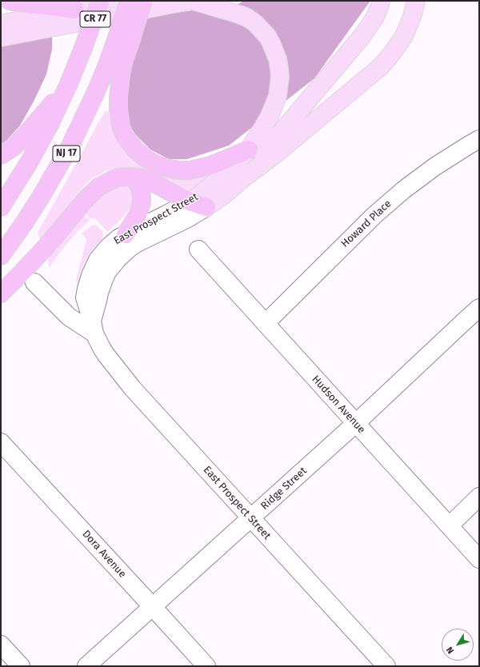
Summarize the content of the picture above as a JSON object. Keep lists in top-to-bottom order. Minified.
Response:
{"streets":{"highway":["NJ 17"],"main road":["CR 77","East Prospect Street"],"street":["Howard Place","Hudson Avenue","Ridge Street","Dora Avenue"]},"crossings":[["East Prospect Street","Ridge Street"],["Howard Place","Hudson Avenue"],["Hudson Avenue","Ridge Street"],["Ridge Street","Dora Avenue"]],"north":"bottom left"}
